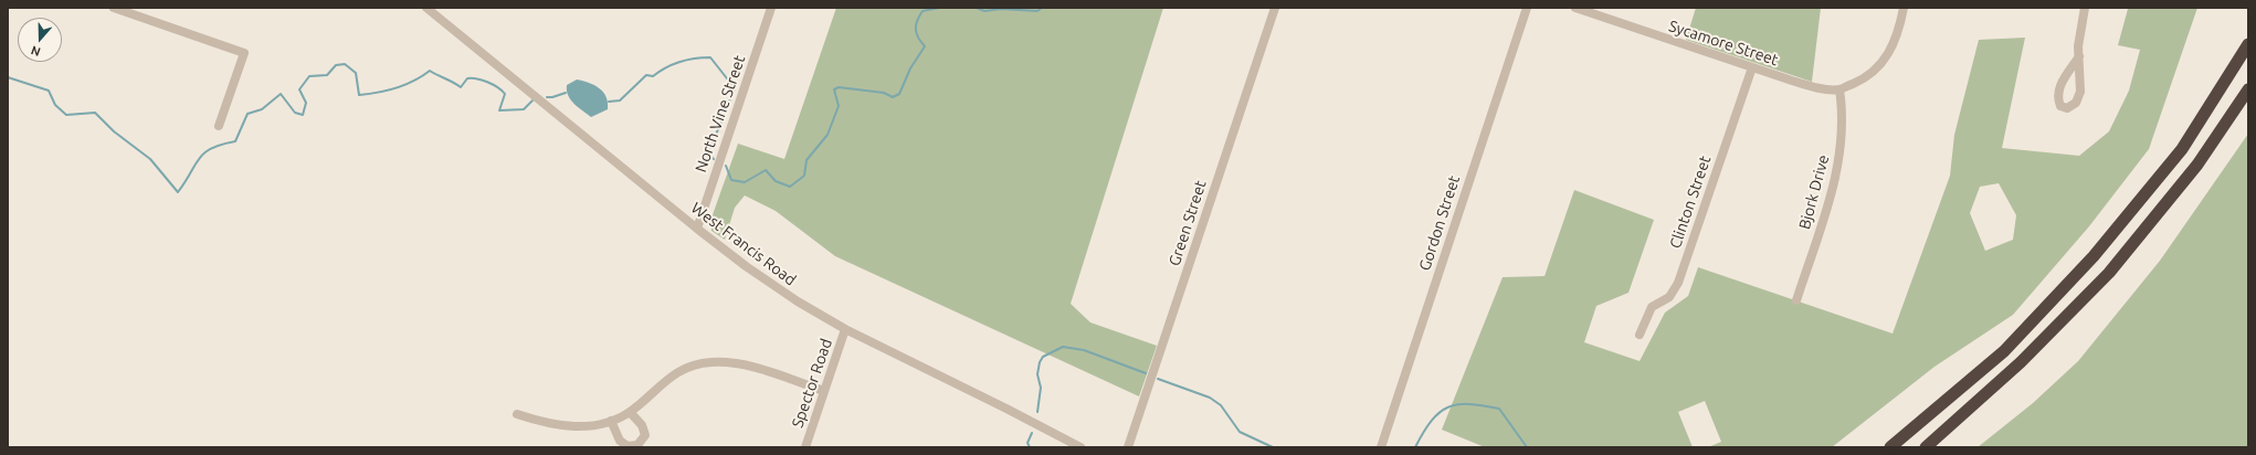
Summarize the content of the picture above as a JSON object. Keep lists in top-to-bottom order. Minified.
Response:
{"streets":{"street":["Sycamore Street","North Vine Street","Bjork Drive","Clinton Street","Green Street","Gordon Street","West Francis Road","Spector Road"]},"crossings":[["Sycamore Street","Bjork Drive"],["Sycamore Street","Clinton Street"],["North Vine Street","West Francis Road"],["West Francis Road","Spector Road"]],"north":"bottom"}
